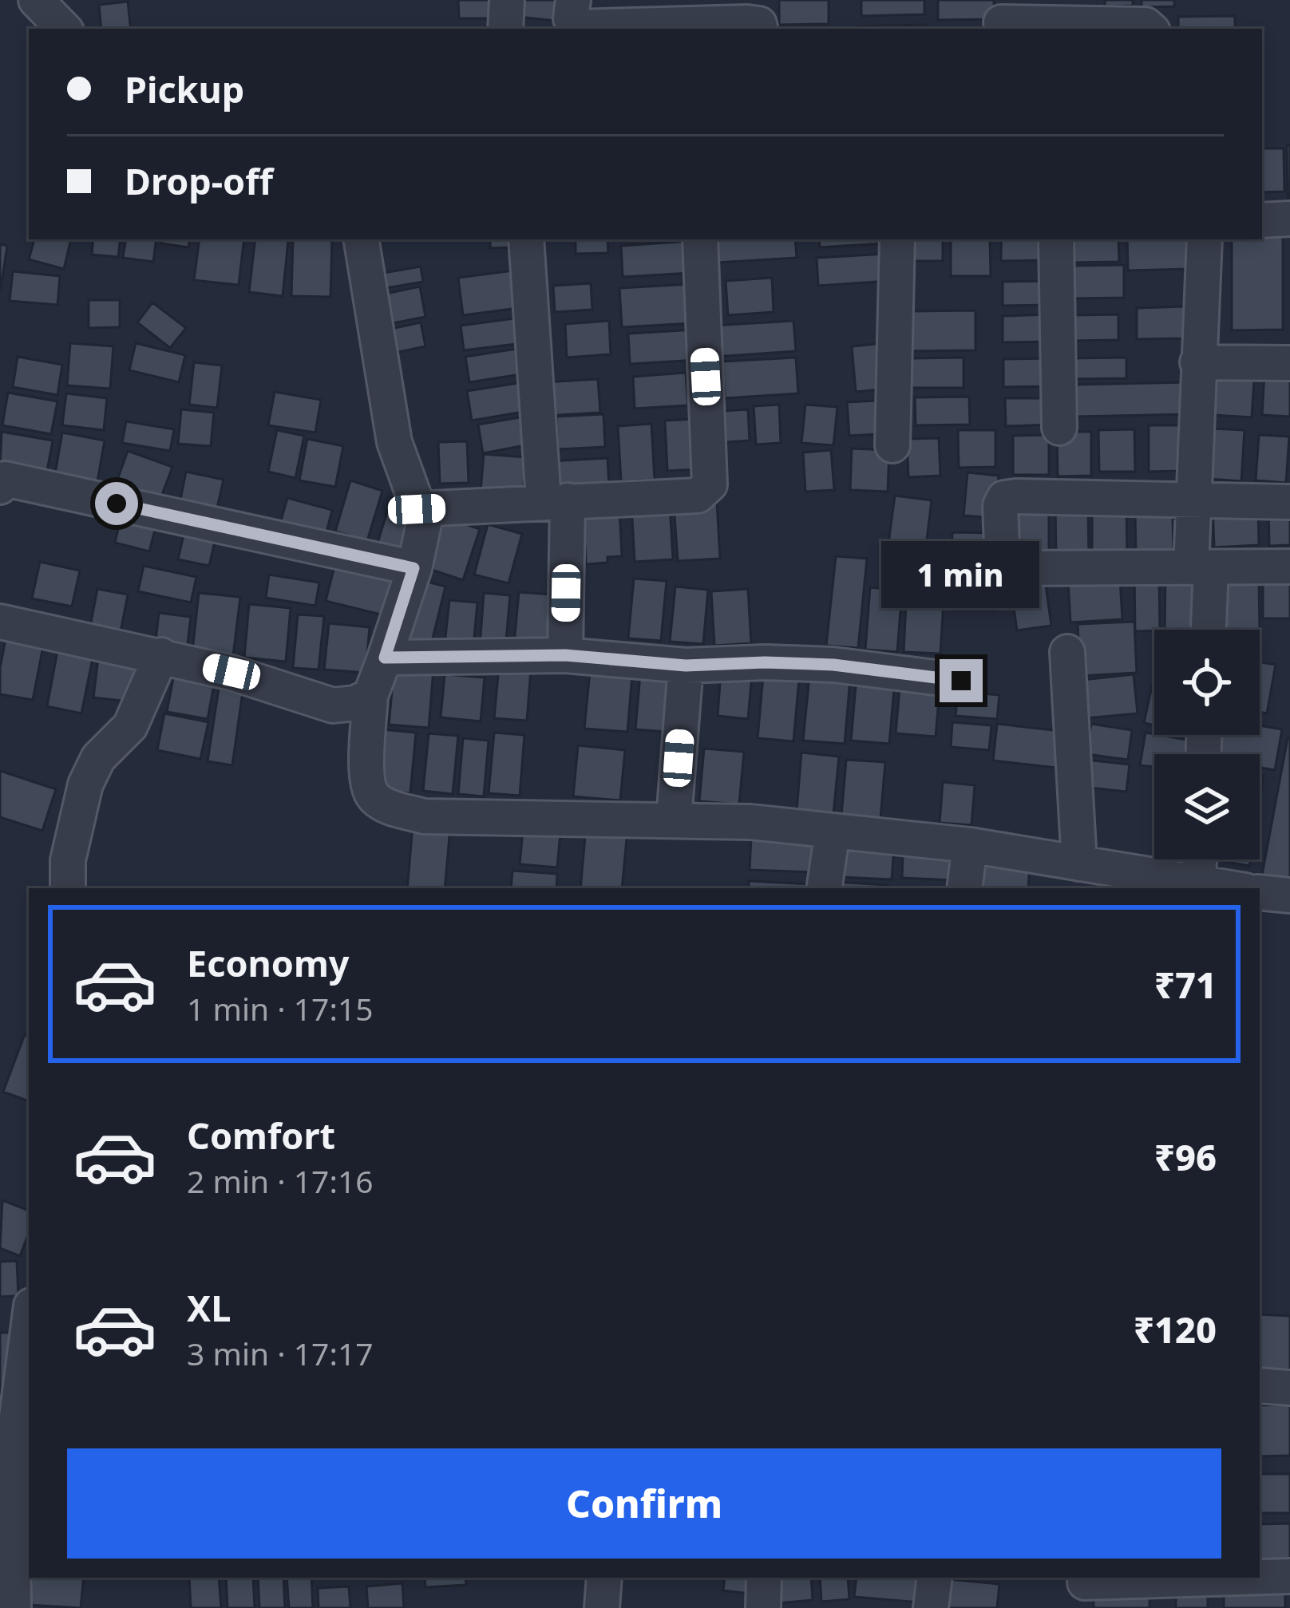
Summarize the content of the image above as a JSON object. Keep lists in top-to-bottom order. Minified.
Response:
{"page":{"banner":["Pickup","Drop-off"],"bubble":"1 min","list":[{"name":"Economy","note":"1 min · 17:15","value":"₹71"},{"name":"Comfort","note":"2 min · 17:16","value":"₹96"},{"name":"XL","note":"3 min · 17:17","value":"₹120"}],"buttons":"Confirm"}}
